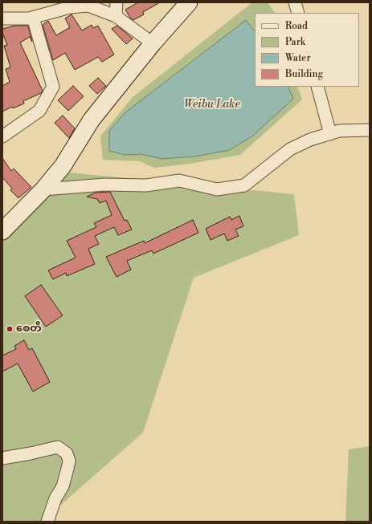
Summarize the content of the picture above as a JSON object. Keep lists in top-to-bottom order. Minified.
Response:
{"water":["Weibu Lake"],"places":["စေတီ"],"legend":["Road","Park","Water","Building"]}
